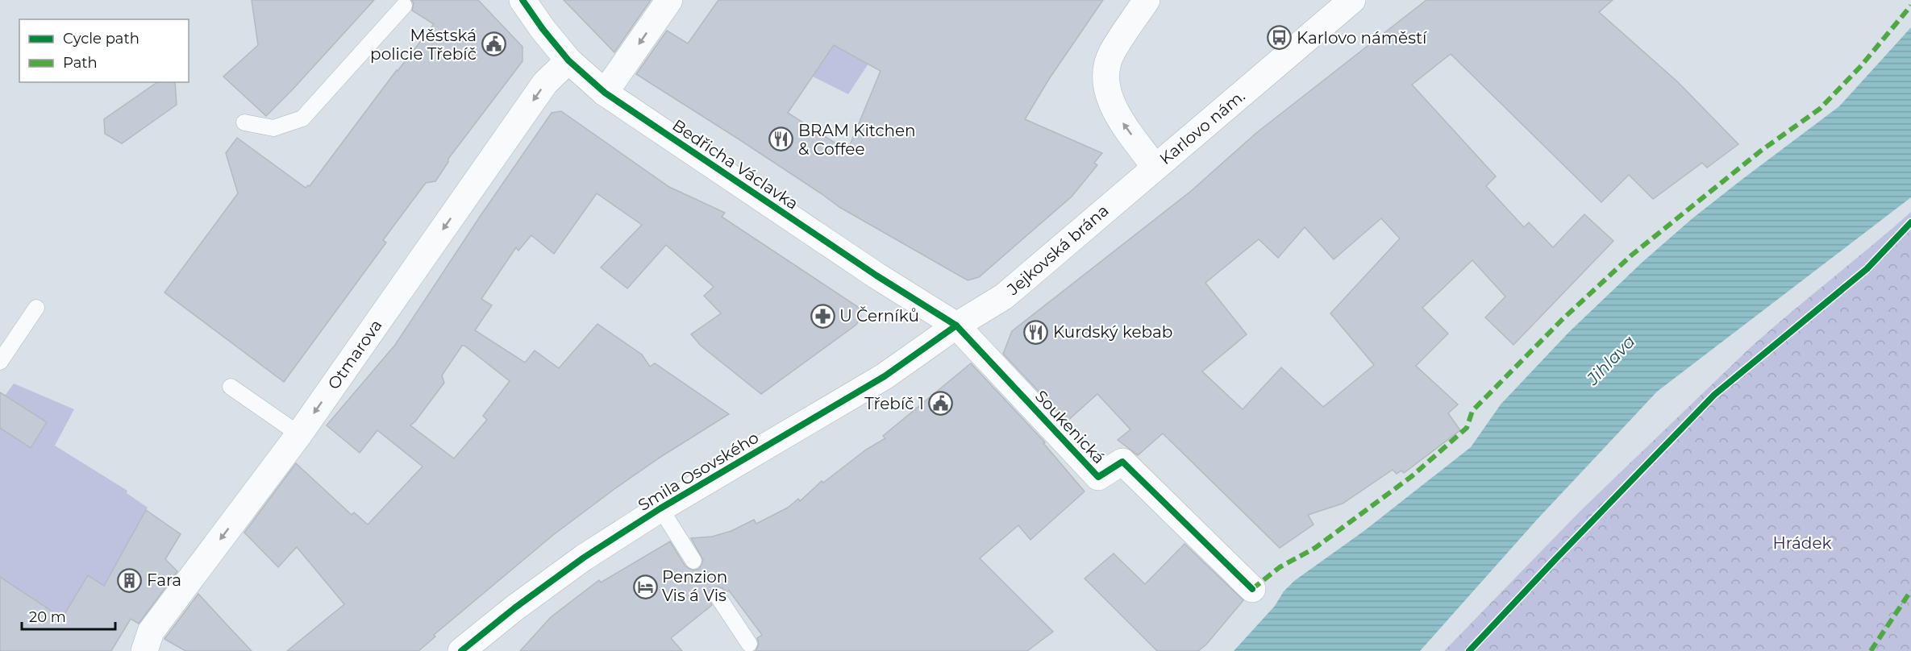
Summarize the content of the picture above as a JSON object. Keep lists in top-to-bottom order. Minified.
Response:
{"streets":{"street":["Karlovo nám.","Bedřicha Václavka","Jejkovská brána","Otmarova","Soukenická","Smila Osovského"]},"crossings":[["Karlovo nám.","Jejkovská brána"],["Bedřicha Václavka","Jejkovská brána"],["Bedřicha Václavka","Otmarova"],["Bedřicha Václavka","Soukenická"],["Bedřicha Václavka","Smila Osovského"],["Jejkovská brána","Soukenická"],["Jejkovská brána","Smila Osovského"],["Soukenická","Smila Osovského"]],"one_way":["Karlovo nám.","Otmarova"],"water":["Jihlava"],"parks":["Hrádek"],"places":{"bus stop":["Karlovo náměstí"],"public building":["Městská policie Třebíč","Třebíč 1"],"restaurant":["BRAM Kitchen & Coffee","Kurdský kebab"],"pharmacy":["U Černíků"],"building":["Fara"],"hotel":["Penzion Vis á Vis"]},"legend":["Cycle path","Path"],"scale_bar":"20 m"}
